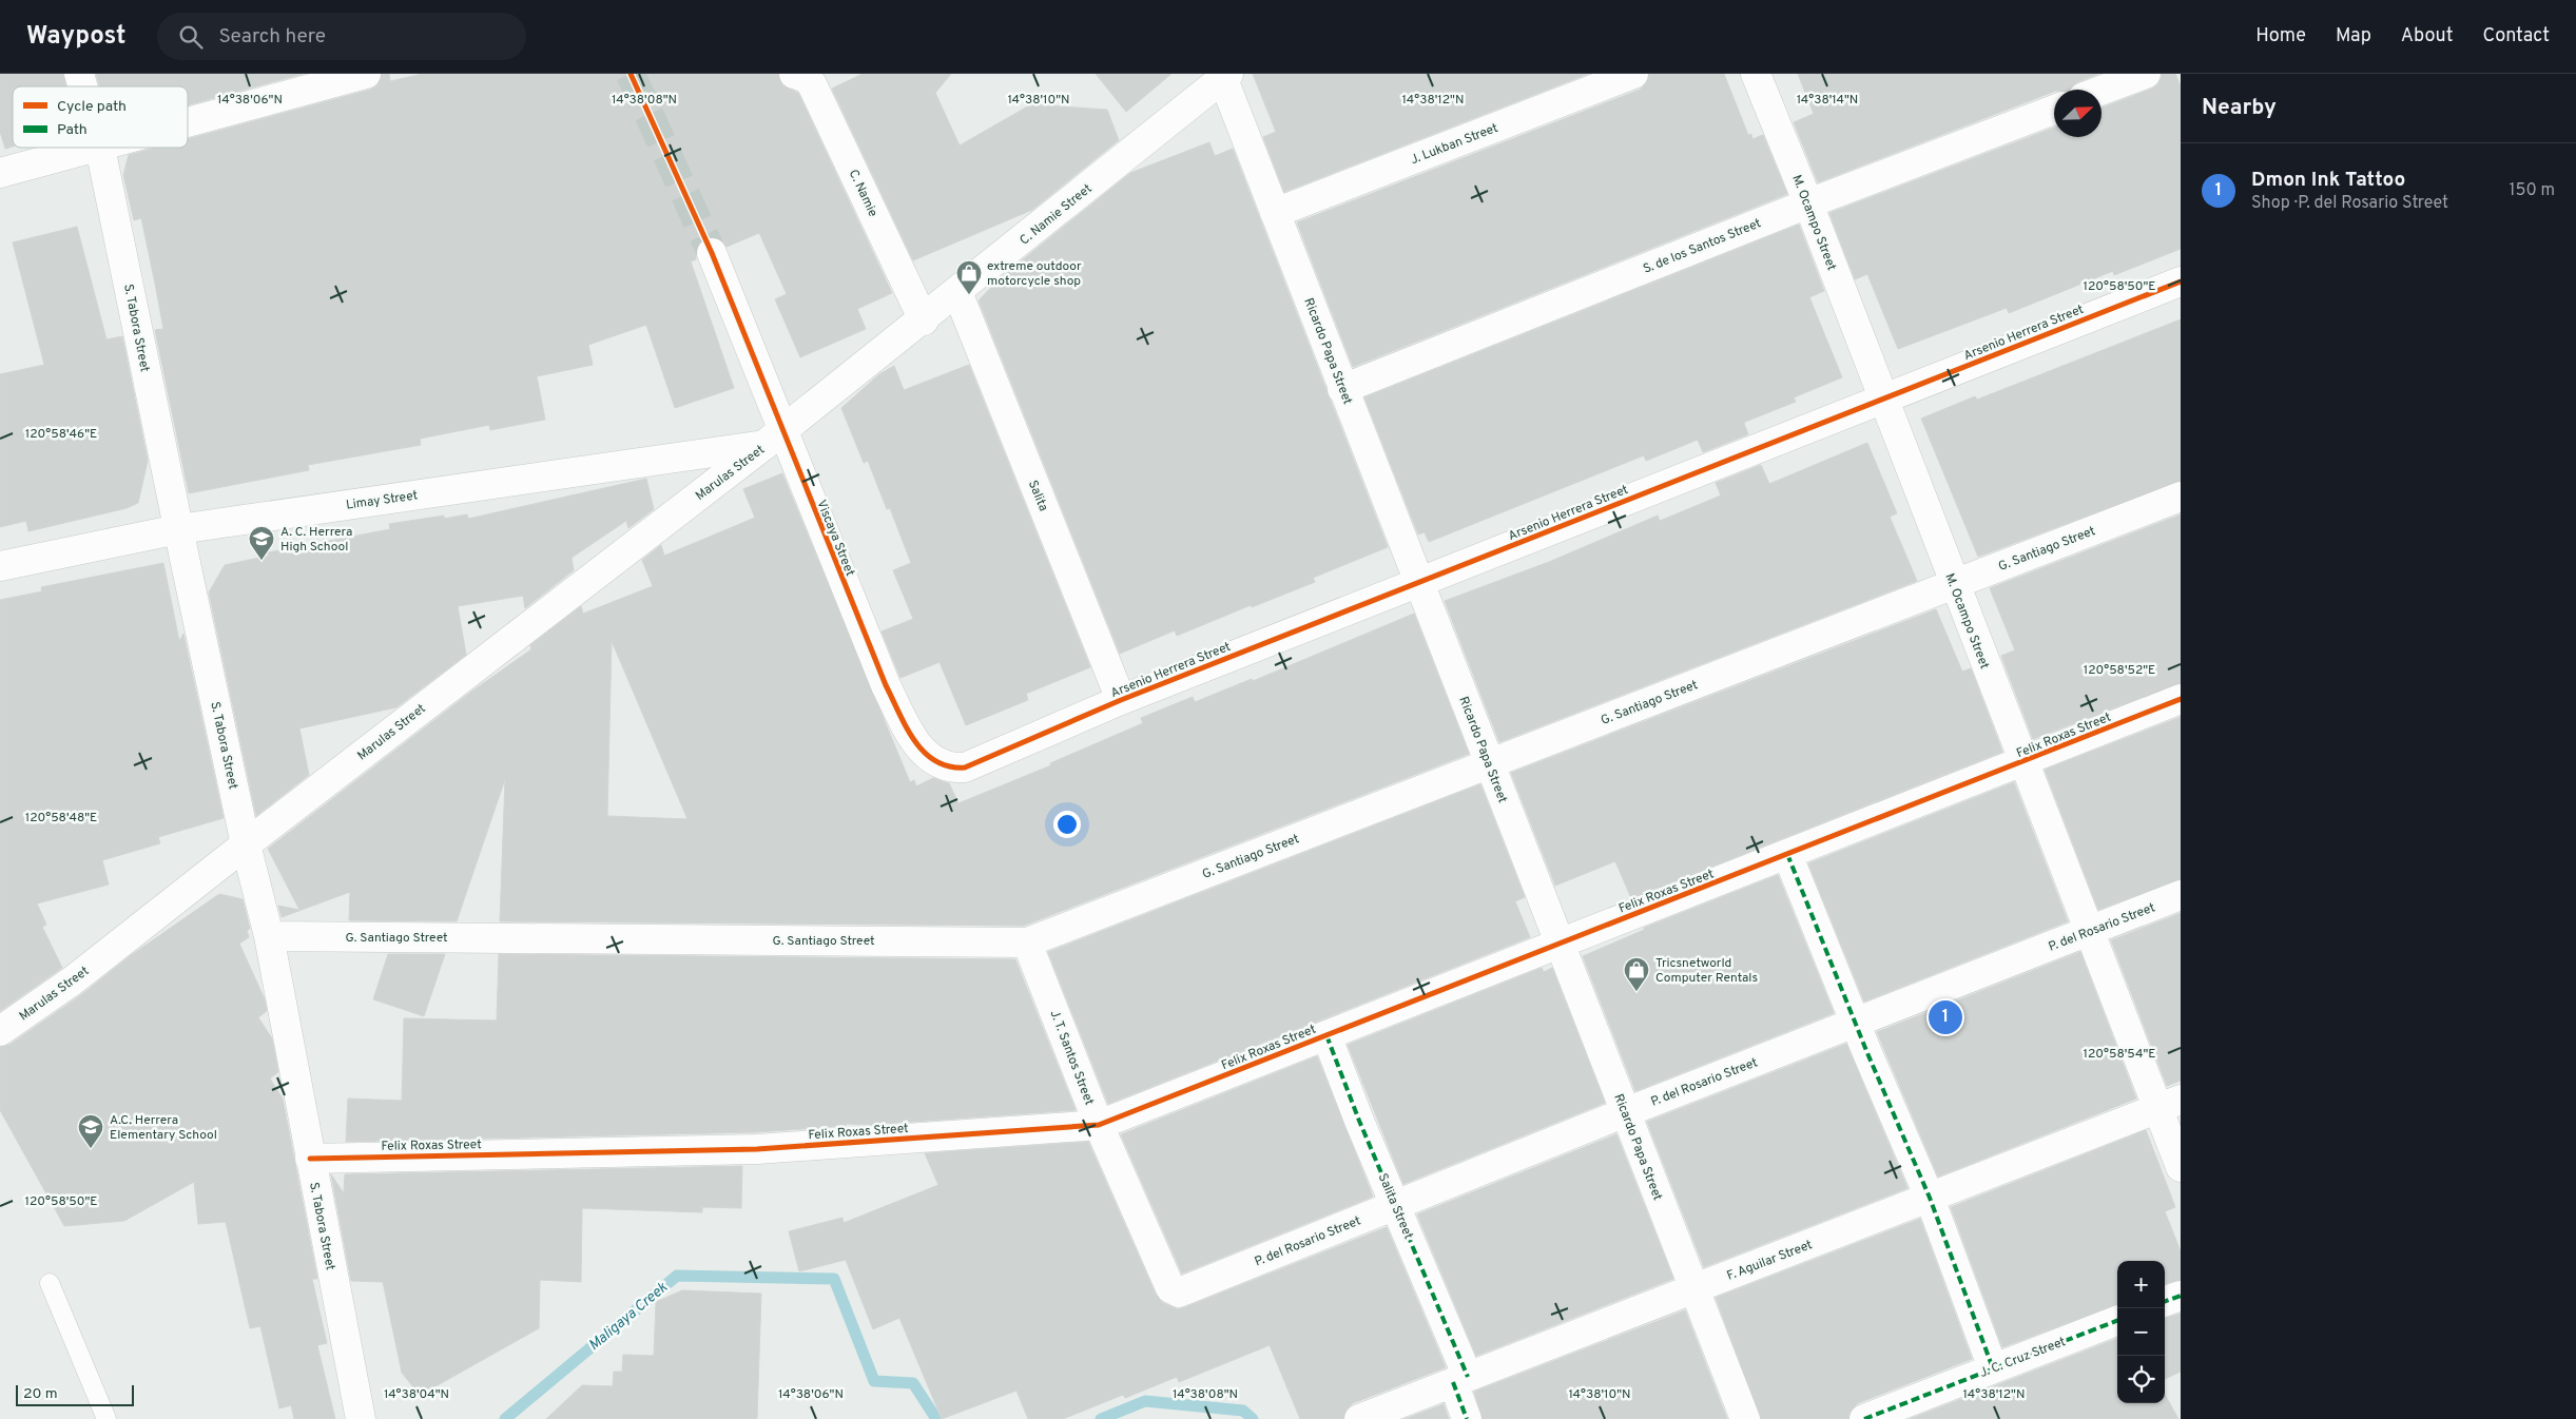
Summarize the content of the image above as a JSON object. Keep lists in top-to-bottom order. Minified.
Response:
{"streets":{"street":["J. Lukban Street","C. Namie","C. Namie Street","M. Ocampo Street","S. de los Santos Street","S. Tabora Street","Arsenio Herrera Street","Ricardo Papa Street","Marulas Street","Salita","Limay Street","Viscaya Street","G. Santiago Street","Felix Roxas Street","P. del Rosario Street","J. T. Santos Street","Salita Street","F. Aguilar Street","J. C. Cruz Street"]},"crossings":[["J. Lukban Street","Ricardo Papa Street"],["C. Namie","C. Namie Street"],["C. Namie Street","Ricardo Papa Street"],["C. Namie Street","Marulas Street"],["C. Namie Street","Salita"],["C. Namie Street","Limay Street"],["C. Namie Street","Viscaya Street"],["M. Ocampo Street","S. de los Santos Street"],["M. Ocampo Street","Arsenio Herrera Street"],["M. Ocampo Street","G. Santiago Street"],["M. Ocampo Street","Felix Roxas Street"],["M. Ocampo Street","P. del Rosario Street"],["M. Ocampo Street","F. Aguilar Street"],["S. de los Santos Street","Ricardo Papa Street"],["S. Tabora Street","Marulas Street"],["S. Tabora Street","Limay Street"],["S. Tabora Street","G. Santiago Street"],["S. Tabora Street","Felix Roxas Street"],["Arsenio Herrera Street","Ricardo Papa Street"],["Arsenio Herrera Street","Salita"],["Arsenio Herrera Street","Viscaya Street"],["Ricardo Papa Street","G. Santiago Street"],["Ricardo Papa Street","Felix Roxas Street"],["Ricardo Papa Street","P. del Rosario Street"],["Ricardo Papa Street","F. Aguilar Street"],["Marulas Street","Limay Street"],["Marulas Street","Viscaya Street"],["Limay Street","Viscaya Street"],["G. Santiago Street","J. T. Santos Street"],["Felix Roxas Street","J. T. Santos Street"],["Felix Roxas Street","Salita Street"],["P. del Rosario Street","J. T. Santos Street"],["P. del Rosario Street","Salita Street"],["Salita Street","F. Aguilar Street"]],"water":["Maligaya Creek"],"places":{"shop":["extreme outdoor motorcycle shop","Tricsnetworld Computer Rentals"],"school or university":["A. C. Herrera High School","A.C. Herrera Elementary School"]},"legend":["Cycle path","Path"],"scale_bar":"20 m","north":"top right","page":{"header":"Waypost","search":"Search here","nav":["Home","Map","About","Contact"],"heading":"Nearby","list":[{"mark":"1","name":"Dmon Ink Tattoo","note":"Shop · P. del Rosario Street","value":"150 m"}],"pins":"1","map_buttons":["+","−"],"scale":"20 m"},"coordinates":["14°38'08\"N","14°38'12\"N","14°38'14\"N","14°38'06\"N","14°38'10\"N","120°58'50\"E","120°58'46\"E","120°58'52\"E","120°58'48\"E","120°58'54\"E","14°38'04\"N"]}
